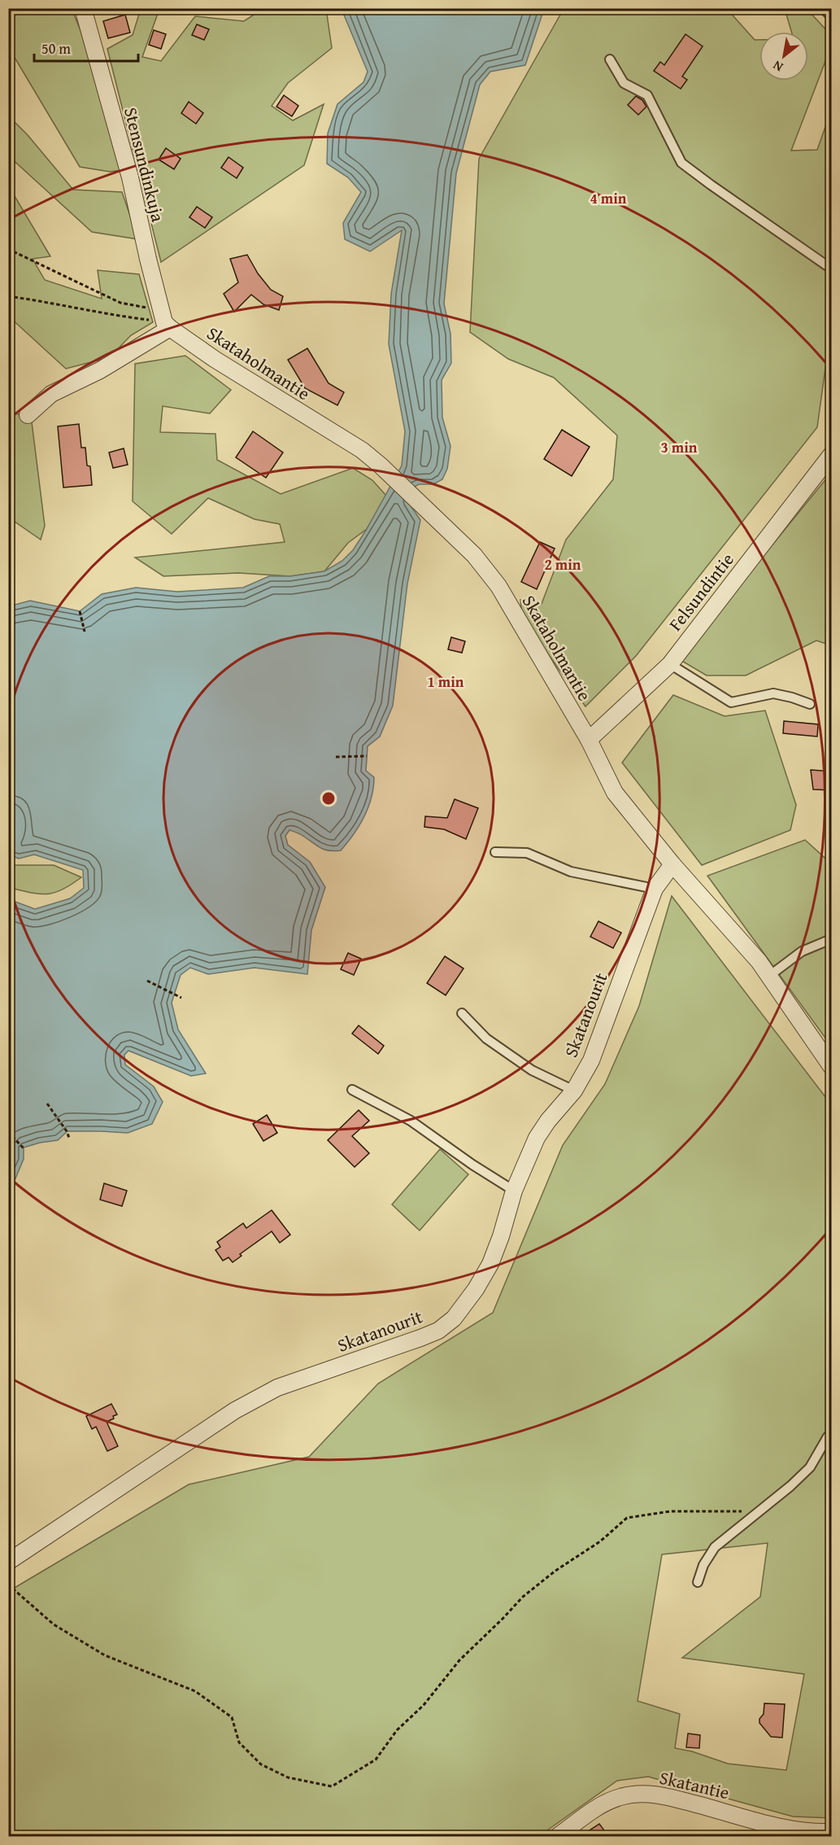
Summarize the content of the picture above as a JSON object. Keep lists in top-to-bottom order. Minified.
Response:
{"streets":{"street":["Stensundinkuja","Skataholmantie","Felsundintie","Skatanourit","Skatantie"]},"crossings":[["Stensundinkuja","Skataholmantie"],["Skataholmantie","Felsundintie"],["Skataholmantie","Skatanourit"]],"scale_bar":"50 m","north":"bottom left","rings":["4 min","3 min","2 min","1 min"]}
